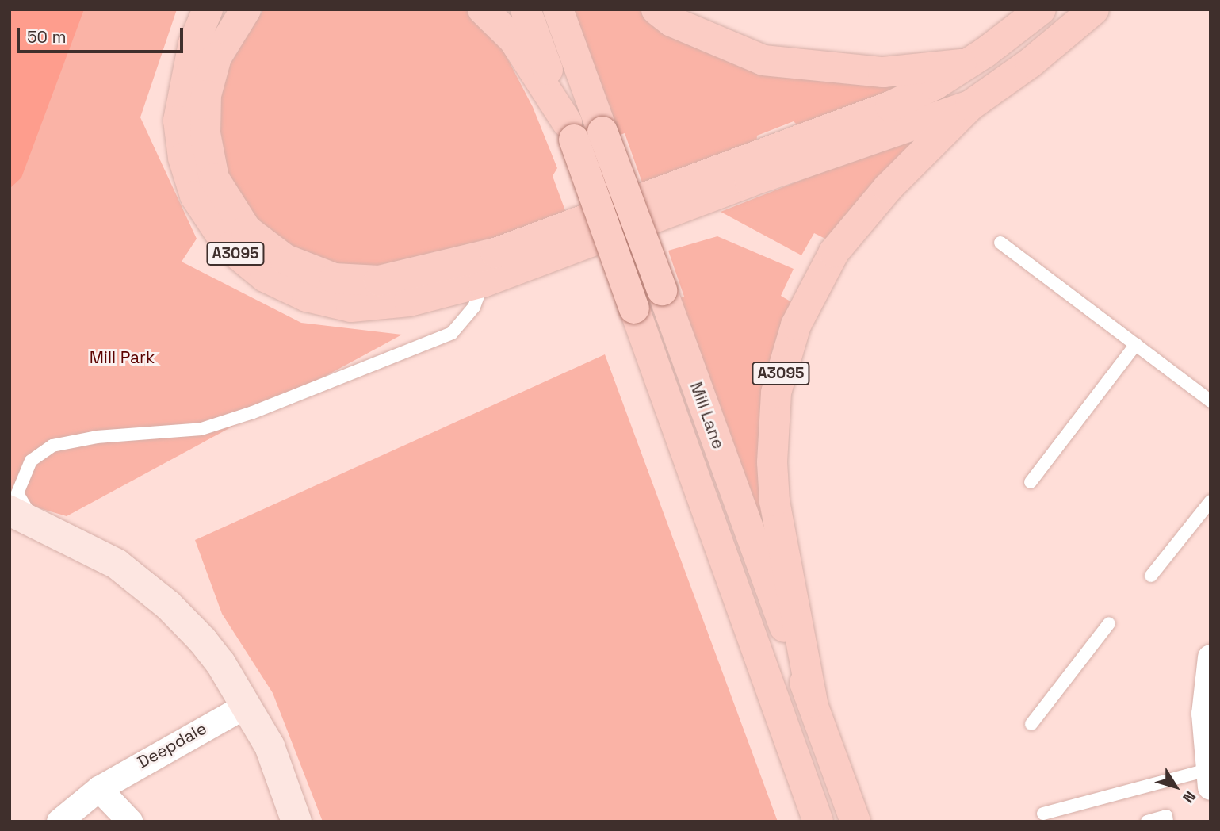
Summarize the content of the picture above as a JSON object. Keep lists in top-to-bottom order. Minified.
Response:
{"streets":{"main road":["A3095","Mill Lane"],"street":["Deepdale"]},"crossings":[["A3095","Mill Lane"]],"parks":["Mill Park"],"scale_bar":"50 m","north":"bottom right"}
